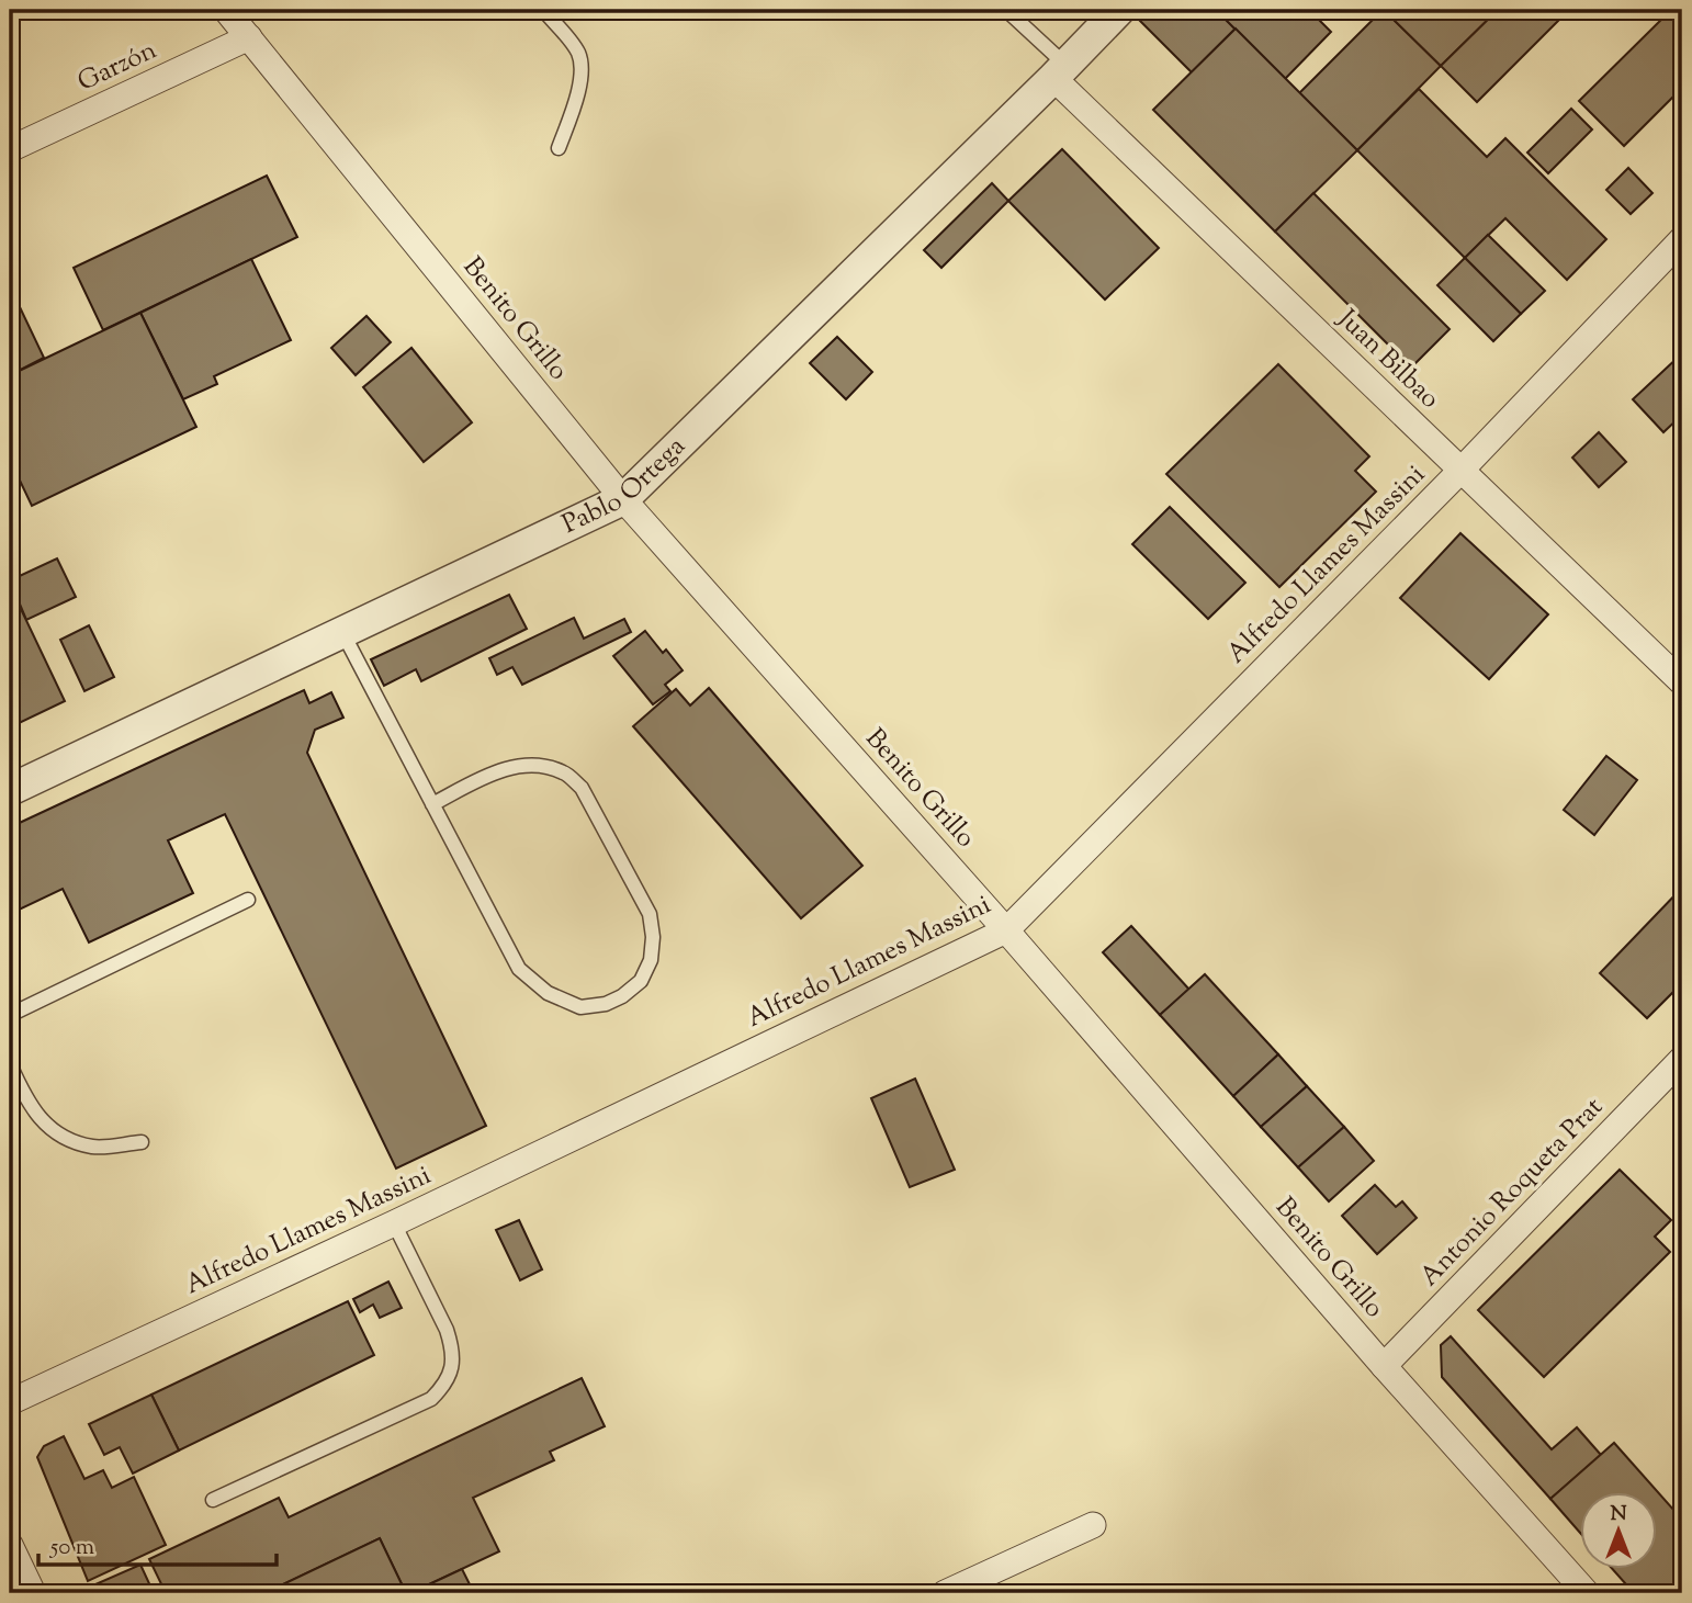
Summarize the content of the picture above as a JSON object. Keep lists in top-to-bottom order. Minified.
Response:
{"streets":{"street":["Garzón","Benito Grillo","Juan Bilbao","Pablo Ortega","Alfredo Llames Massini","Antonio Roqueta Prat"]},"crossings":[["Garzón","Benito Grillo"],["Benito Grillo","Pablo Ortega"],["Benito Grillo","Alfredo Llames Massini"],["Benito Grillo","Antonio Roqueta Prat"],["Juan Bilbao","Pablo Ortega"],["Juan Bilbao","Alfredo Llames Massini"]],"scale_bar":"50 m","north":"top"}
